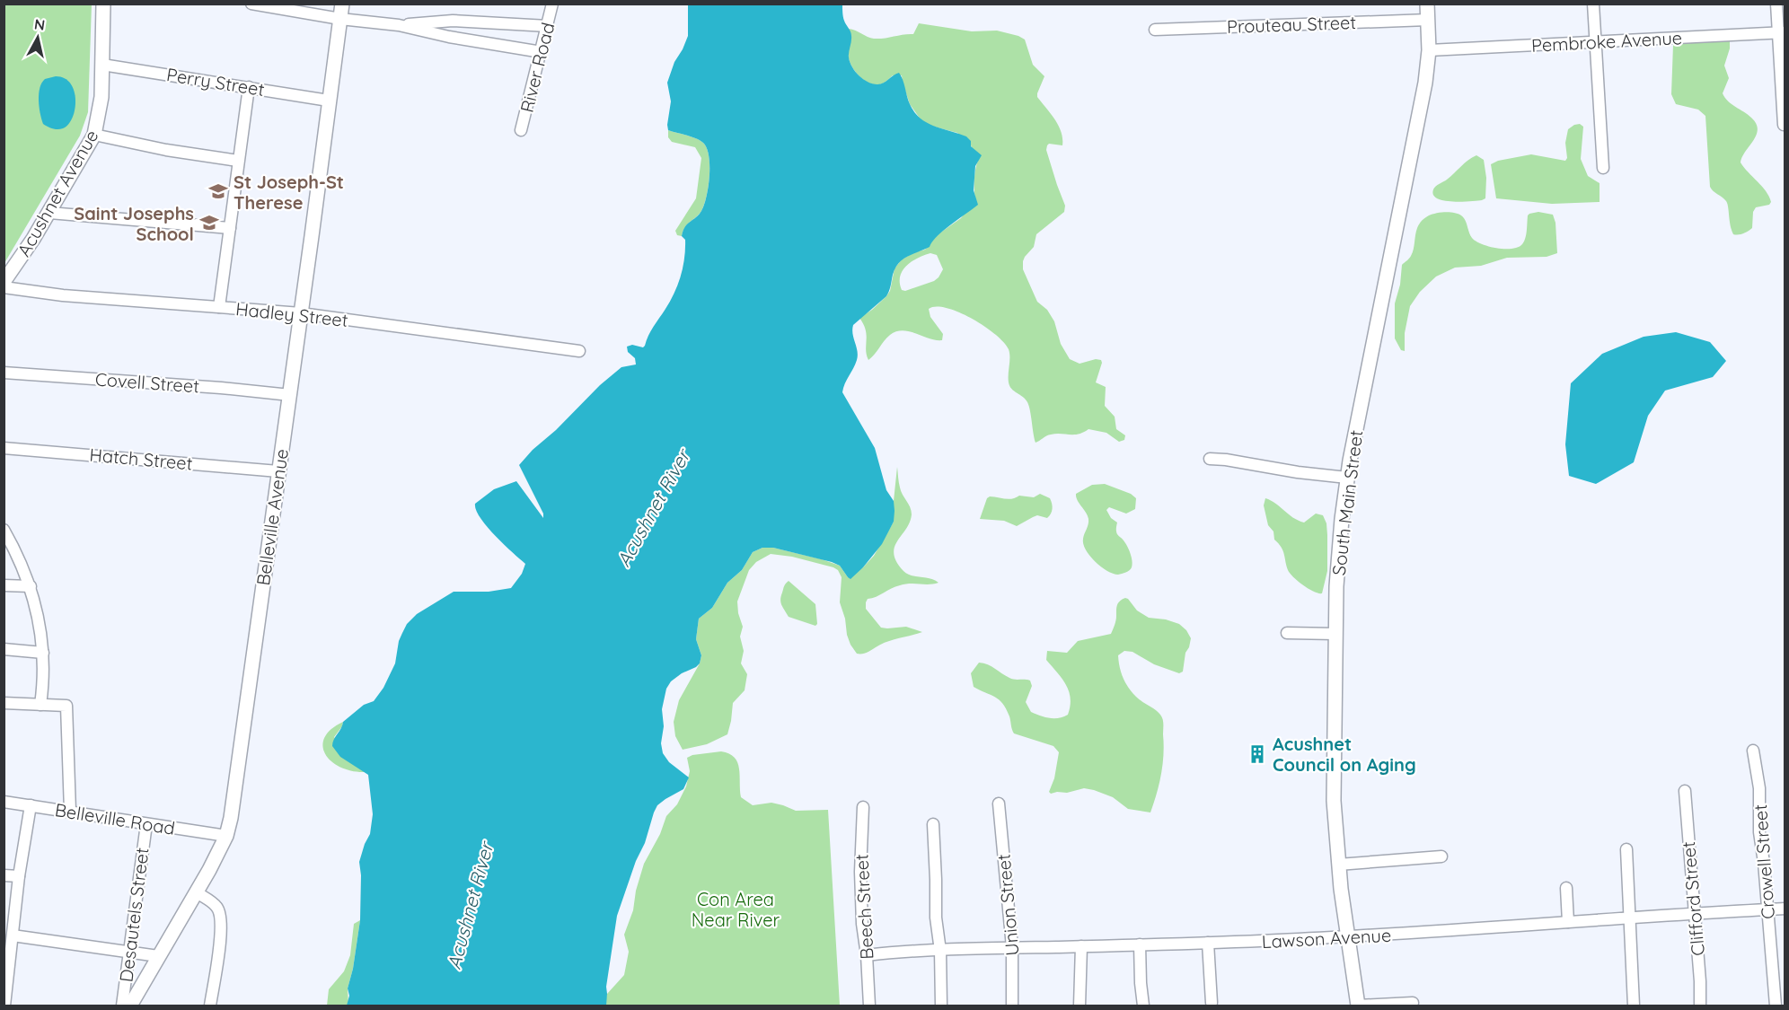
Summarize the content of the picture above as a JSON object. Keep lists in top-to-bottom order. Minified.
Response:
{"streets":{"main road":["Acushnet Avenue","South Main Street","Belleville Avenue"],"street":["Prouteau Street","Pembroke Avenue","River Road","Perry Street","Hadley Street","Covell Street","Hatch Street","Belleville Road","Crowell Street","Clifford Street","Union Street","Beech Street","Desautels Street","Lawson Avenue"]},"crossings":[["Prouteau Street","South Main Street"],["Pembroke Avenue","South Main Street"],["Perry Street","Acushnet Avenue"],["Perry Street","Belleville Avenue"],["Hadley Street","Belleville Avenue"],["Covell Street","Belleville Avenue"],["Hatch Street","Belleville Avenue"],["South Main Street","Lawson Avenue"],["Belleville Avenue","Belleville Road"],["Belleville Road","Desautels Street"],["Crowell Street","Lawson Avenue"],["Clifford Street","Lawson Avenue"],["Union Street","Lawson Avenue"],["Beech Street","Lawson Avenue"]],"water":["Acushnet River"],"parks":["Con Area Near River"],"places":{"school or university":["St Joseph-St Therese","Saint Josephs School"],"building":["Acushnet Council on Aging"]},"north":"top"}
